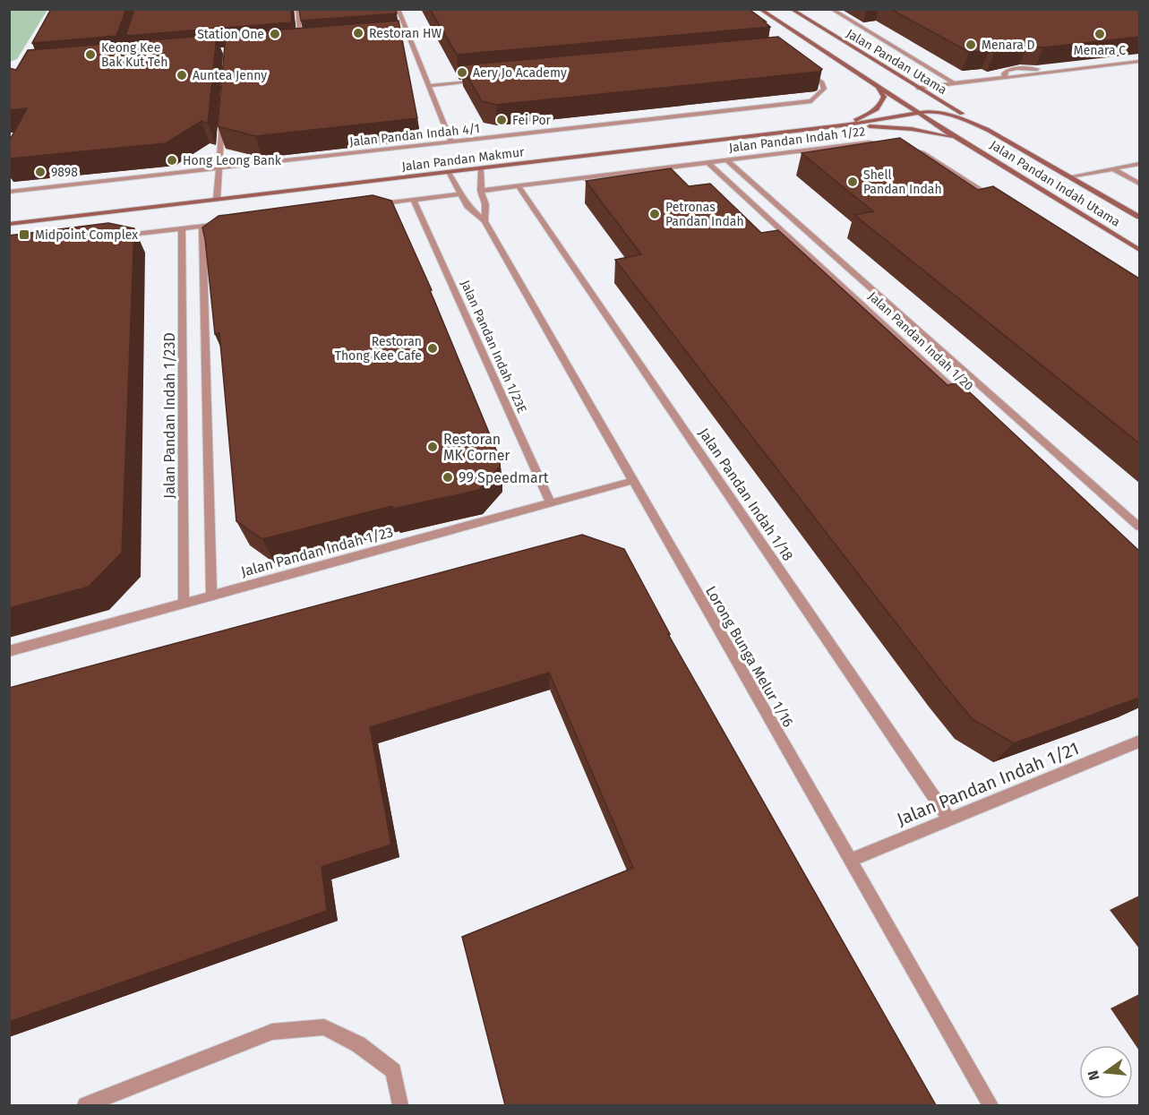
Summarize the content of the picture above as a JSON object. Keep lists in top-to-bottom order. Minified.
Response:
{"streets":{"main road":["Jalan Pandan Utama","Jalan Pandan Makmur","Jalan Pandan Indah Utama"],"street":["Jalan Pandan Indah 4/1","Jalan Pandan Indah 1/22","Jalan Pandan Indah 1/20","Jalan Pandan Indah 1/23E","Jalan Pandan Indah 1/23D","Jalan Pandan Indah 1/18","Jalan Pandan Indah 1/23","Lorong Bunga Melur 1/16","Jalan Pandan Indah 1/21"]},"crossings":[["Jalan Pandan Utama","Jalan Pandan Makmur"],["Jalan Pandan Utama","Jalan Pandan Indah Utama"],["Jalan Pandan Indah 1/22","Jalan Pandan Indah 1/20"],["Jalan Pandan Indah 1/22","Jalan Pandan Indah 1/18"],["Jalan Pandan Indah 1/22","Lorong Bunga Melur 1/16"],["Jalan Pandan Makmur","Jalan Pandan Indah Utama"],["Jalan Pandan Makmur","Lorong Bunga Melur 1/16"],["Jalan Pandan Indah 1/23E","Jalan Pandan Indah 1/23"],["Jalan Pandan Indah 1/23D","Jalan Pandan Indah 1/23"],["Jalan Pandan Indah 1/18","Jalan Pandan Indah 1/21"],["Jalan Pandan Indah 1/23","Lorong Bunga Melur 1/16"],["Lorong Bunga Melur 1/16","Jalan Pandan Indah 1/21"]],"places":{"other":["Restoran HW","Station One","Menara C","Menara D","Keong Kee Bak Kut Teh","Aery Jo Academy","Auntea Jenny","Fei Por","Hong Leong Bank","9898","Shell Pandan Indah","Petronas Pandan Indah","Restoran Thong Kee Cafe","Restoran MK Corner","99 Speedmart"],"transit":["Midpoint Complex"]},"north":"left"}
